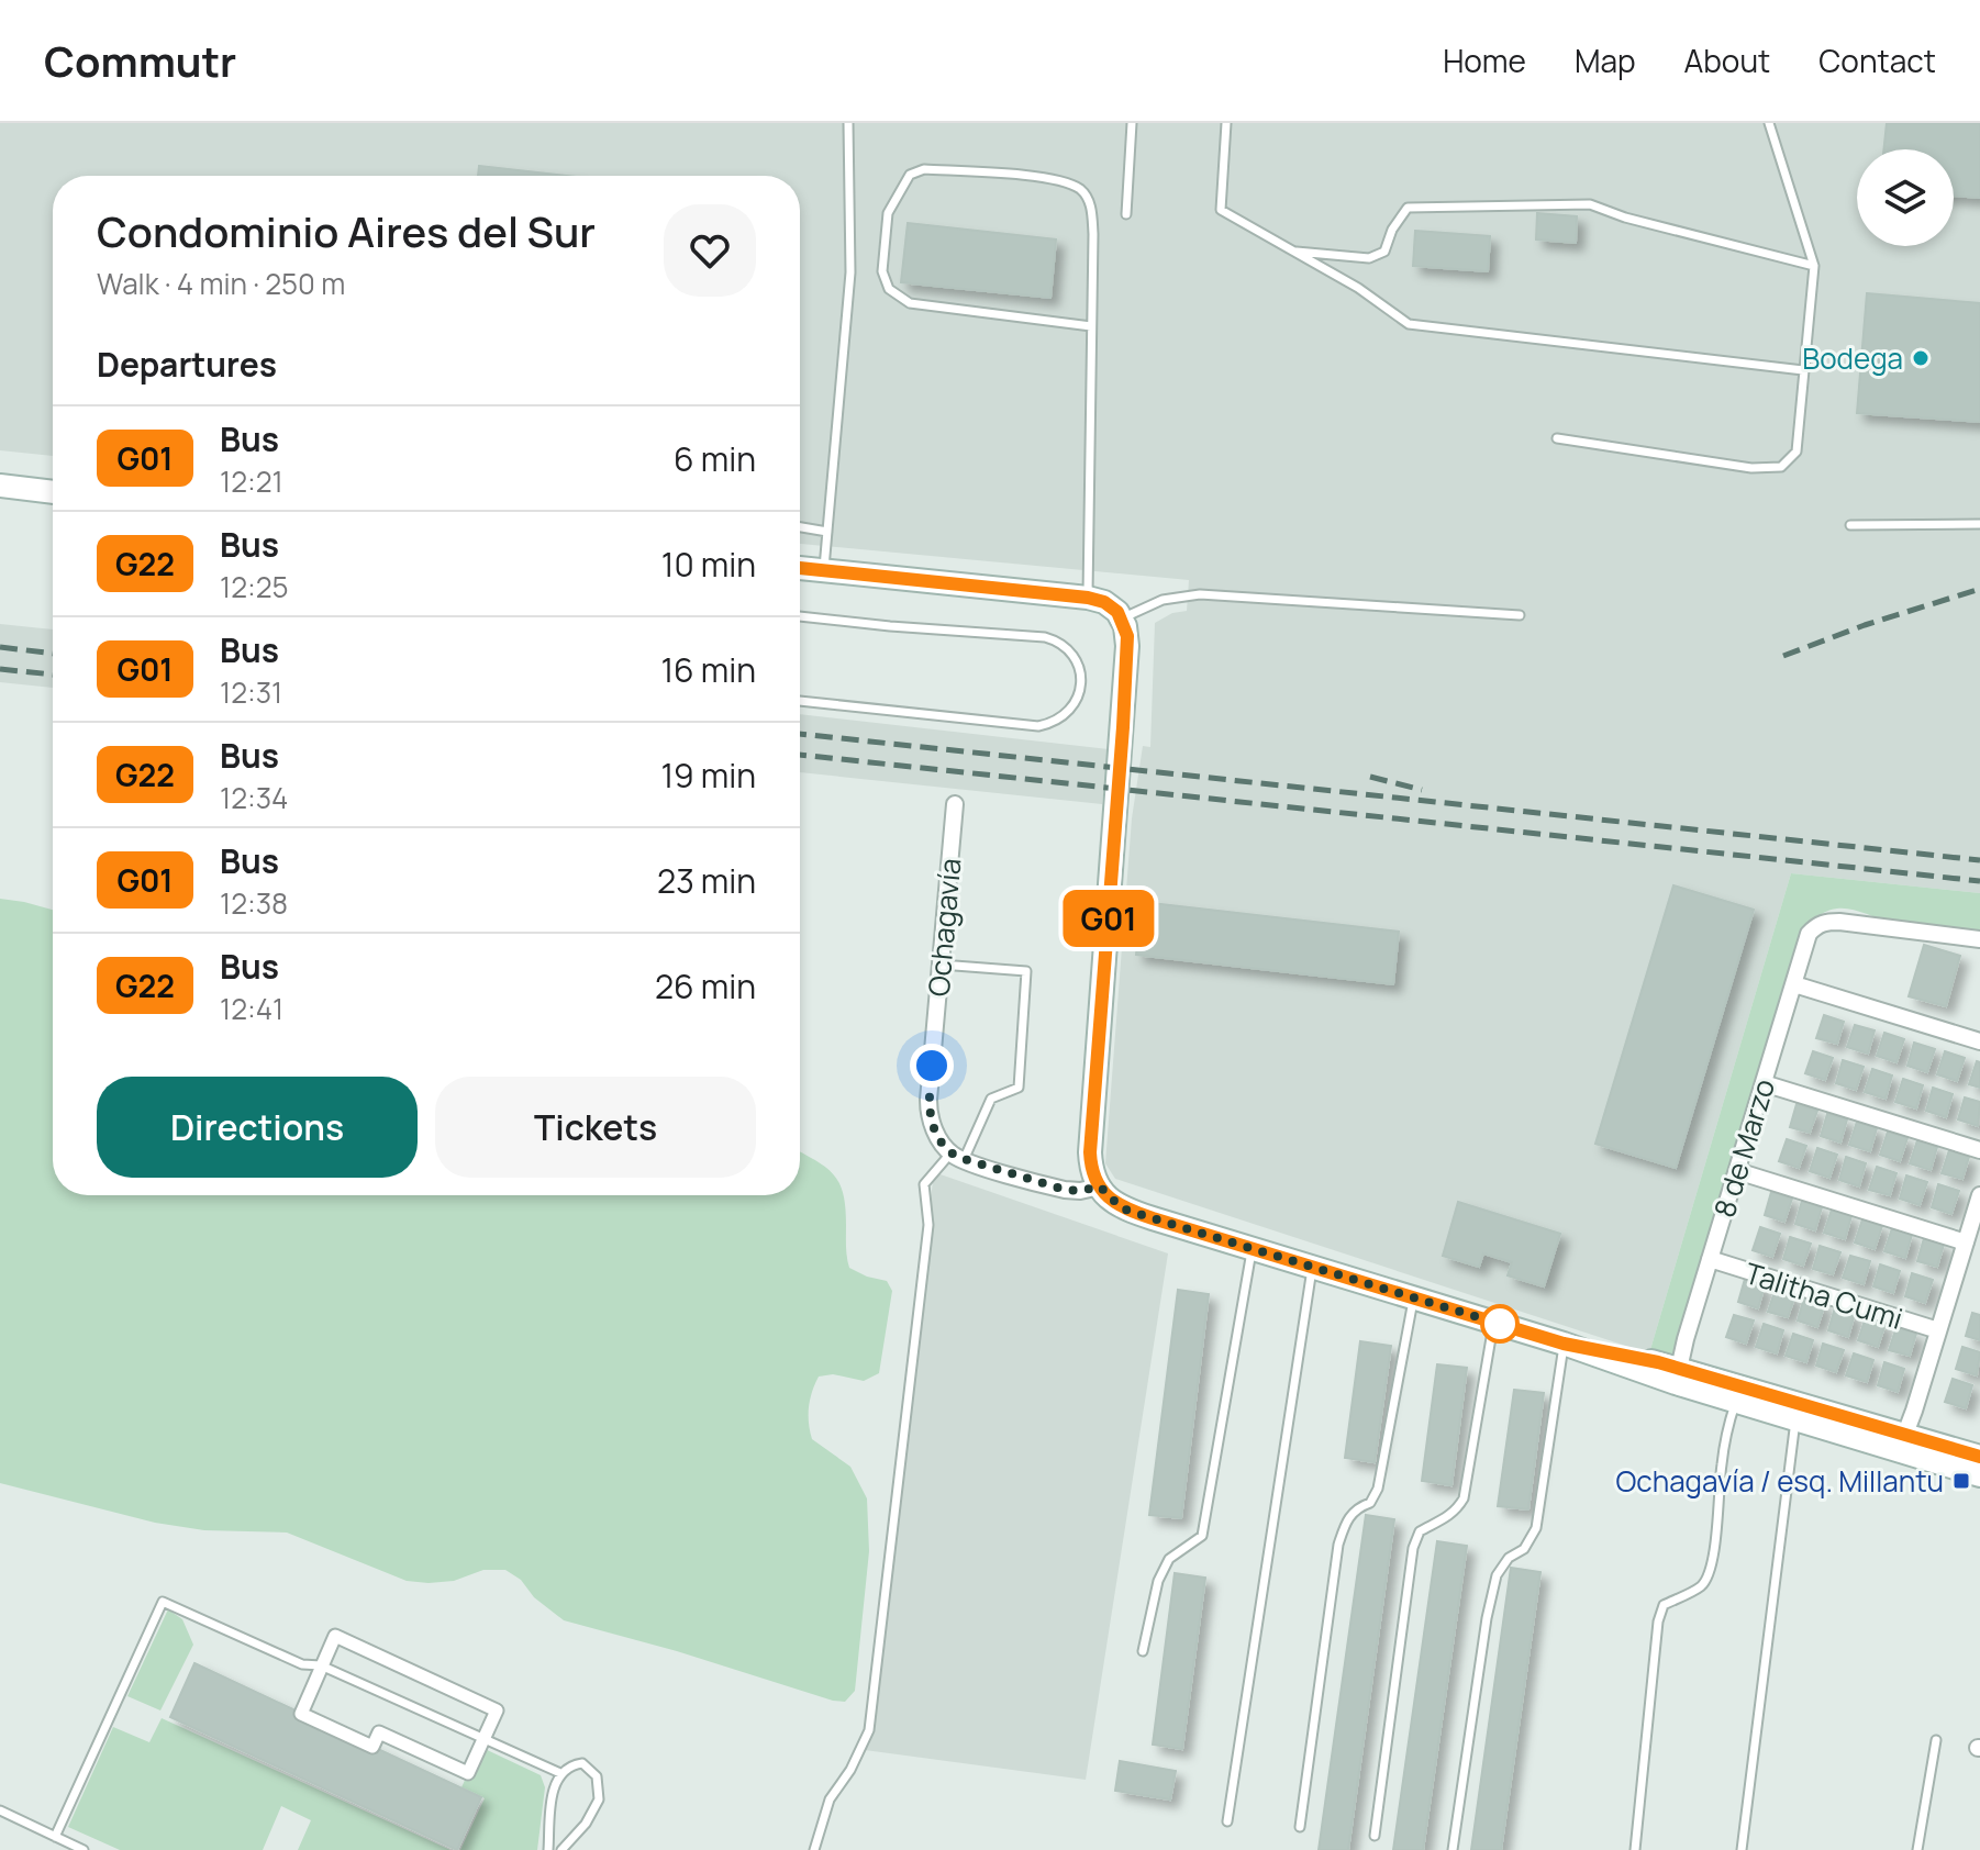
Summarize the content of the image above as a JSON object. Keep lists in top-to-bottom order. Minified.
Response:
{"streets":{"street":["Ochagavía","8 de Marzo","Talitha Cumi"]},"crossings":[["8 de Marzo","Talitha Cumi"]],"places":{"other":["Bodega"],"transit":["Ochagavía / esq. Millantu"]},"lines":["bus line G01"],"page":{"header":"Commutr","nav":["Home","Map","About","Contact"],"on_map":"G01","heading":[["Condominio Aires del Sur","Walk · 4 min · 250 m"],"Departures"],"list":[{"mark":"G01","name":"Bus","note":"12:21","value":"6 min"},{"mark":"G22","name":"Bus","note":"12:25","value":"10 min"},{"mark":"G01","name":"Bus","note":"12:31","value":"16 min"},{"mark":"G22","name":"Bus","note":"12:34","value":"19 min"},{"mark":"G01","name":"Bus","note":"12:38","value":"23 min"},{"mark":"G22","name":"Bus","note":"12:41","value":"26 min"}],"buttons":["Directions","Tickets"]}}
